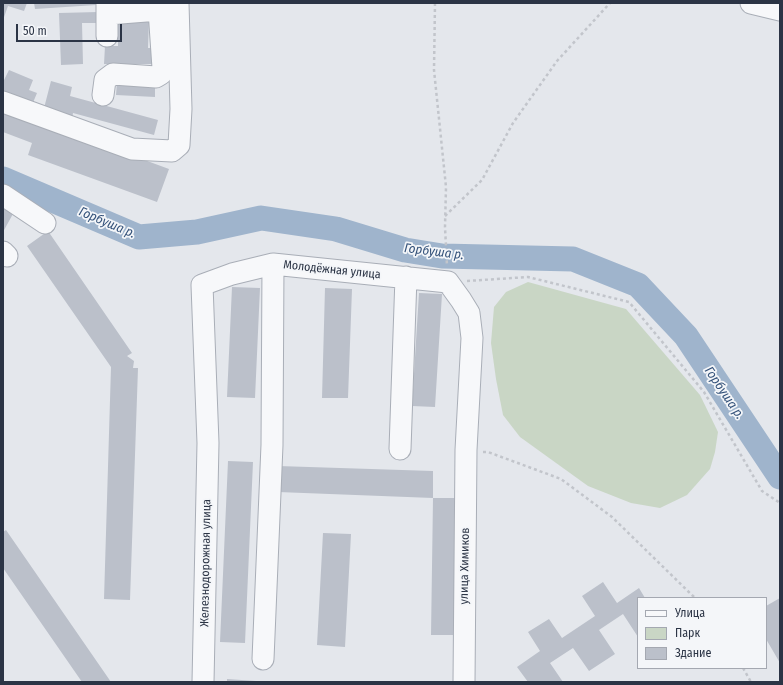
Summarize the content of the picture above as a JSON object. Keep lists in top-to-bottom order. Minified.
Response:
{"streets":{"street":["Молодёжная улица","Железнодорожная улица","улица Химиков"]},"crossings":[["Молодёжная улица","Железнодорожная улица"]],"water":["Горбуша р."],"legend":["Улица","Парк","Здание"],"scale_bar":"50 m"}
